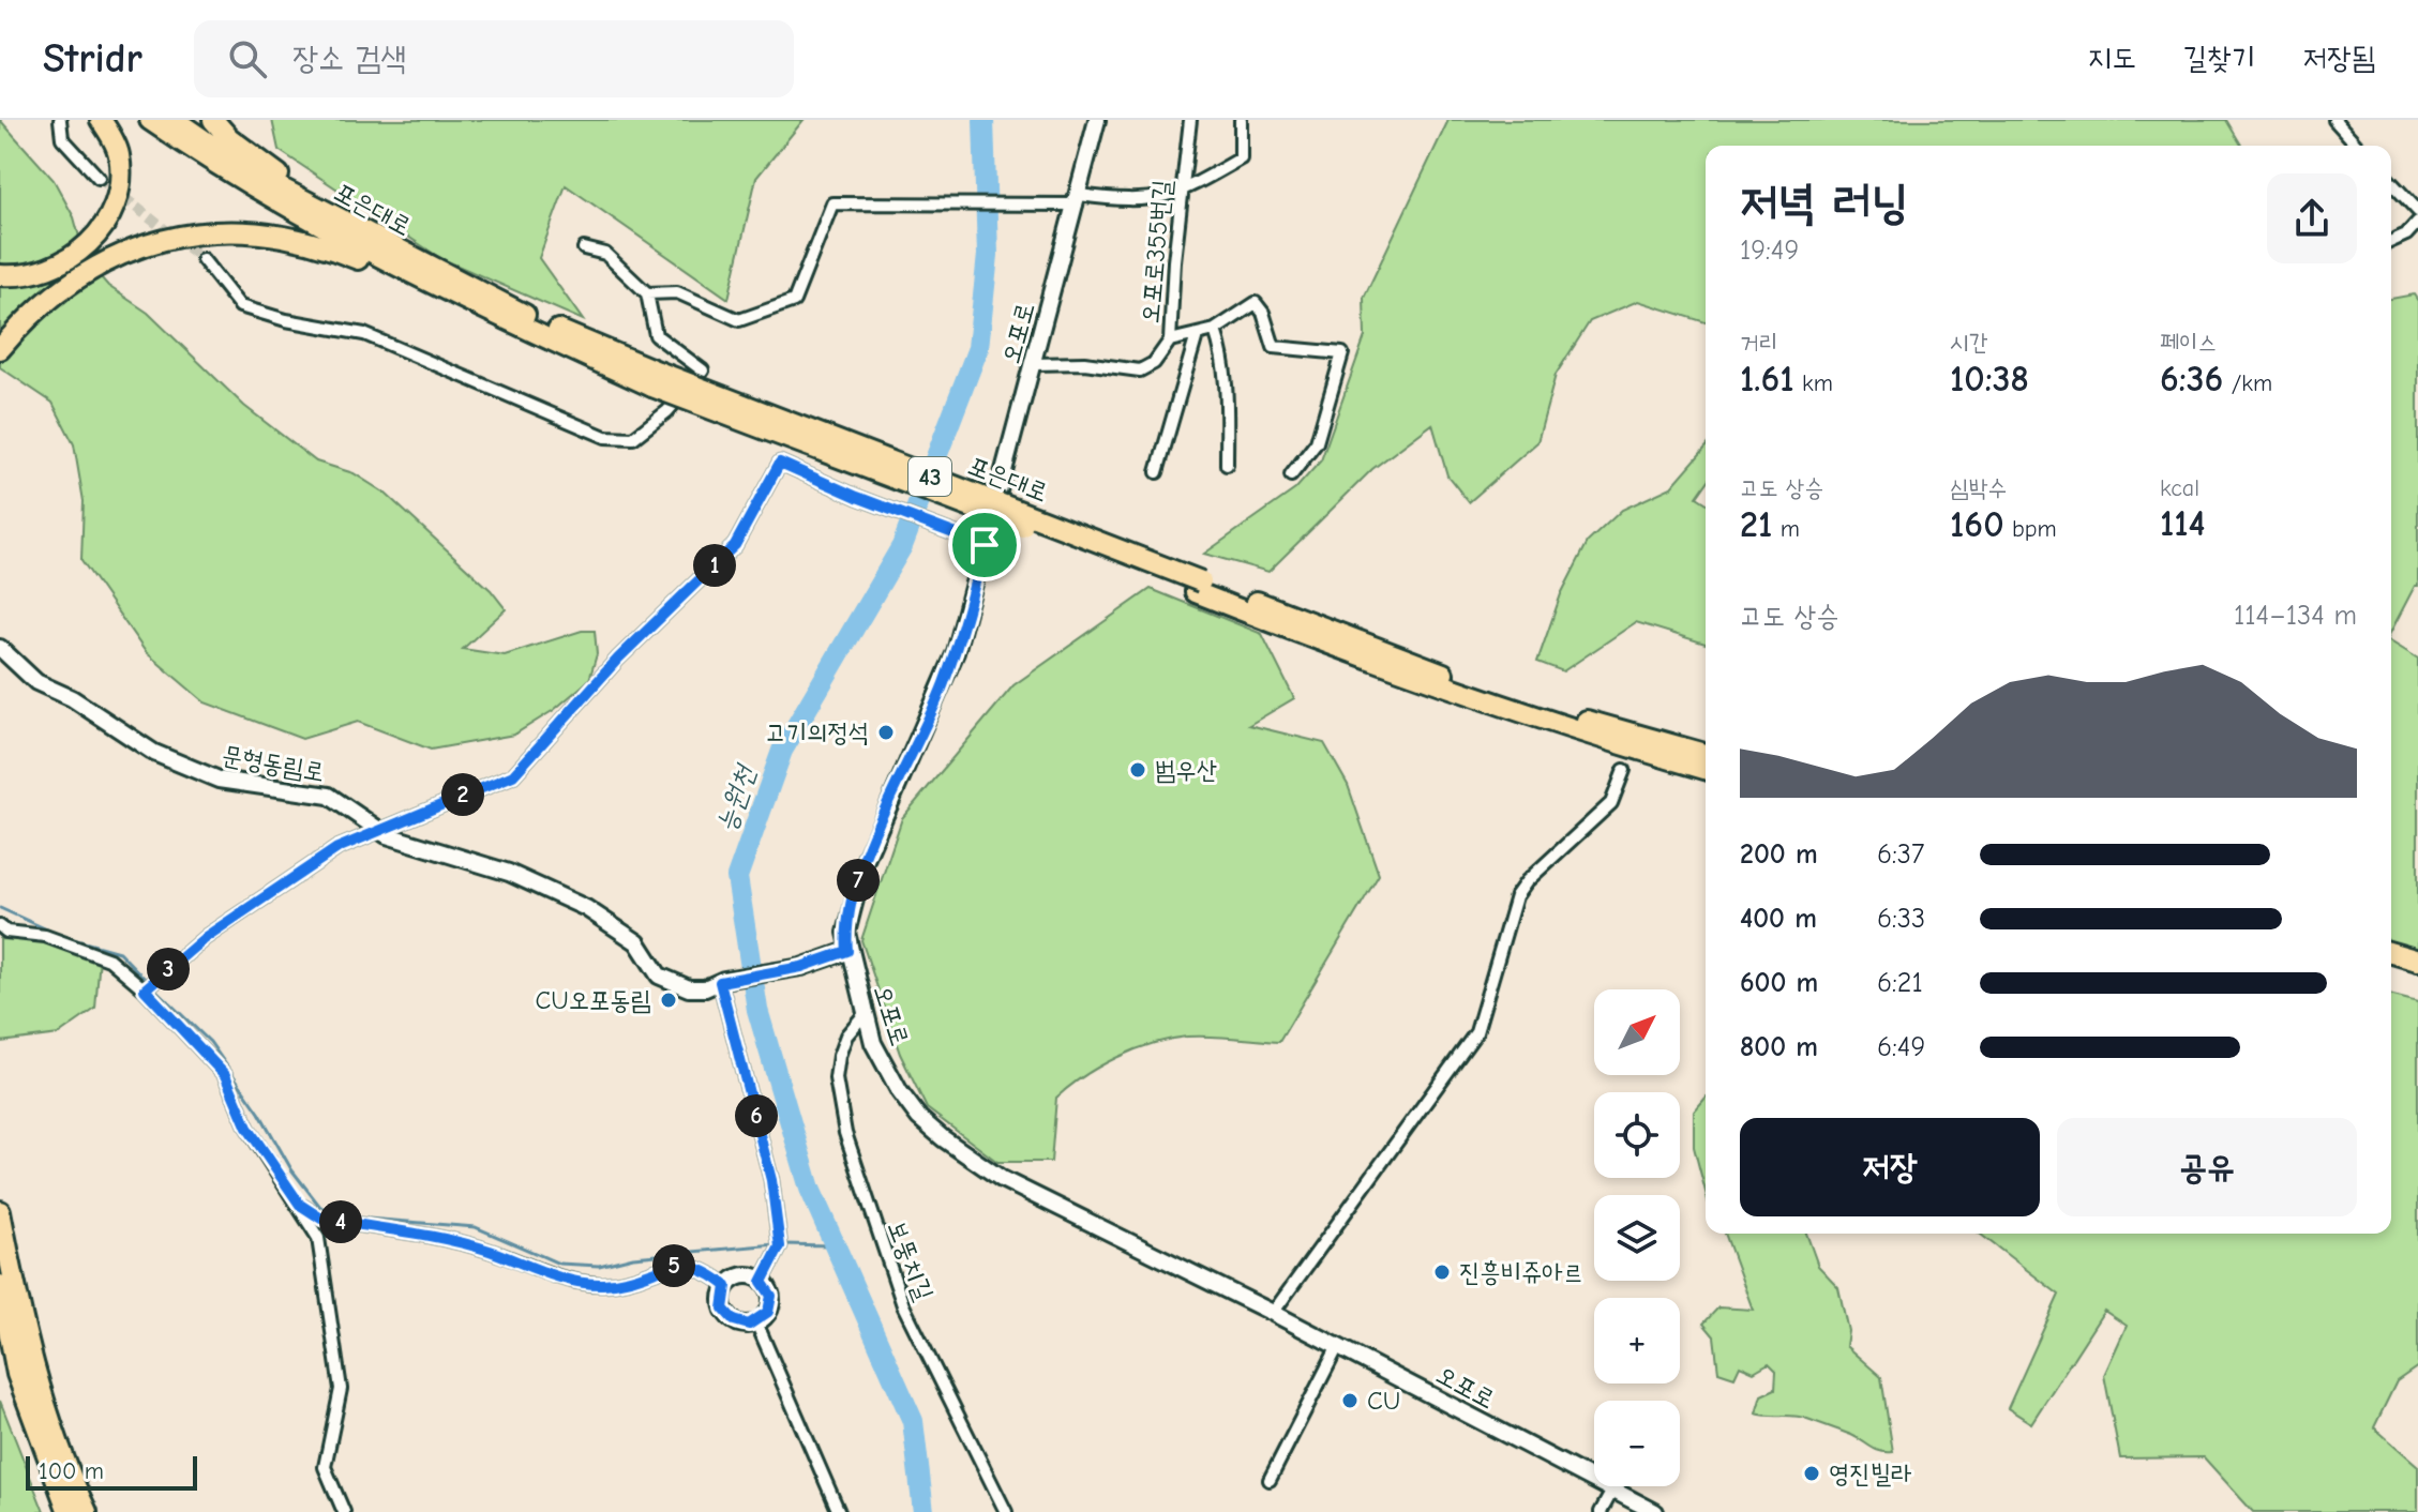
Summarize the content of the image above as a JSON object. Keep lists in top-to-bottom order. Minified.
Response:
{"streets":{"highway":["포은대로","43"],"street":["오포로355번길","오포로","문형동림로","보뚱치길"]},"crossings":[["포은대로","43"],["오포로355번길","오포로"],["오포로","문형동림로"],["오포로","보뚱치길"]],"water":["능원천"],"places":["고기의정석","범우산","CU오포동림","진흥비쥬아르","CU","영진빌라"],"scale_bar":"100 m","north":"top right","page":{"header":"Stridr","search":"장소 검색","nav":["지도","길찾기","저장됨"],"heading":["저녁 러닝","19:49"],"stats":[["거리","1.61 km"],["시간","10:38"],["페이스","6:36 /km"],["고도 상승","21 m"],["심박수","160 bpm"],["kcal","114"]],"pins":["1","2","7","3","6","4","5"],"chart":["고도 상승","114–134 m"],"list":[{"name":"200 m","note":"6:37"},{"name":"400 m","note":"6:33"},{"name":"600 m","note":"6:21"},{"name":"800 m","note":"6:49"}],"map_buttons":["+","−"],"buttons":["저장","공유"],"scale":"100 m"}}
